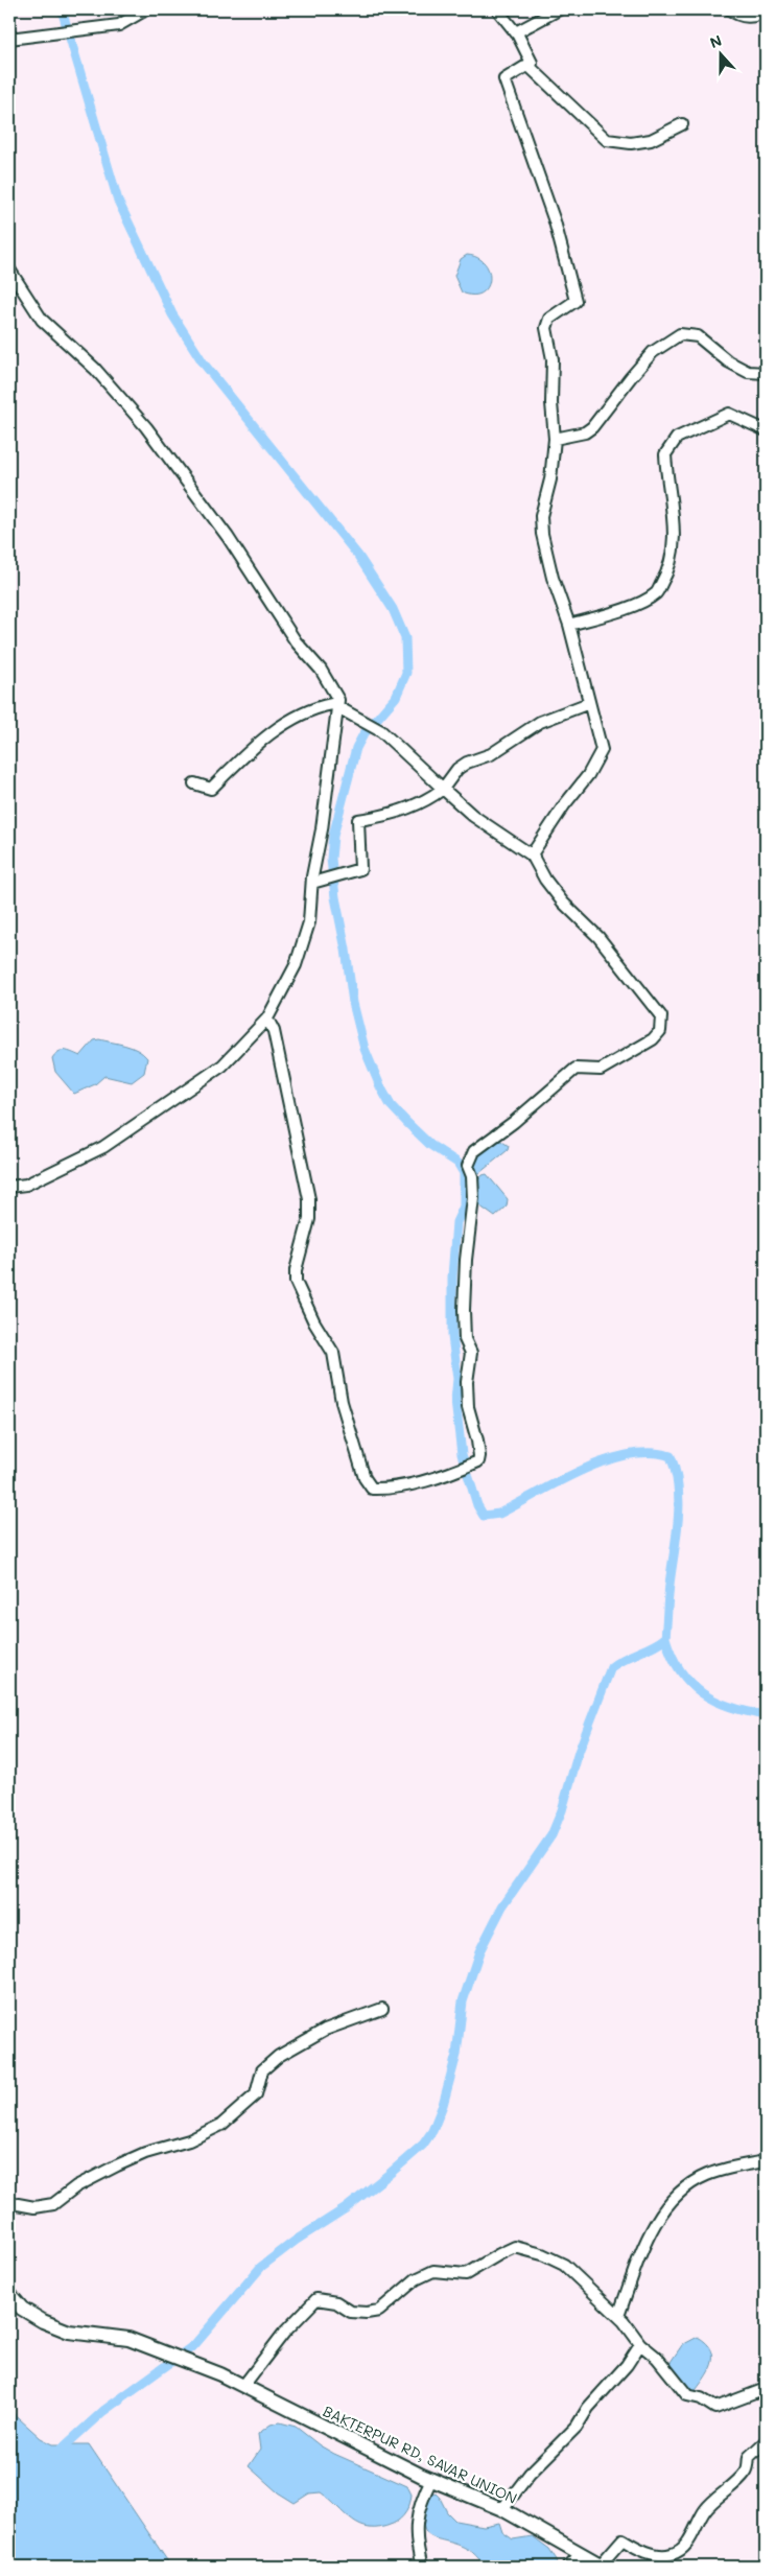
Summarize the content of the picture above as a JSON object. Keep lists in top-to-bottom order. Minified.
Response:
{"streets":{"street":["BAKTERPUR RD, SAVAR UNION"]},"north":"top"}
